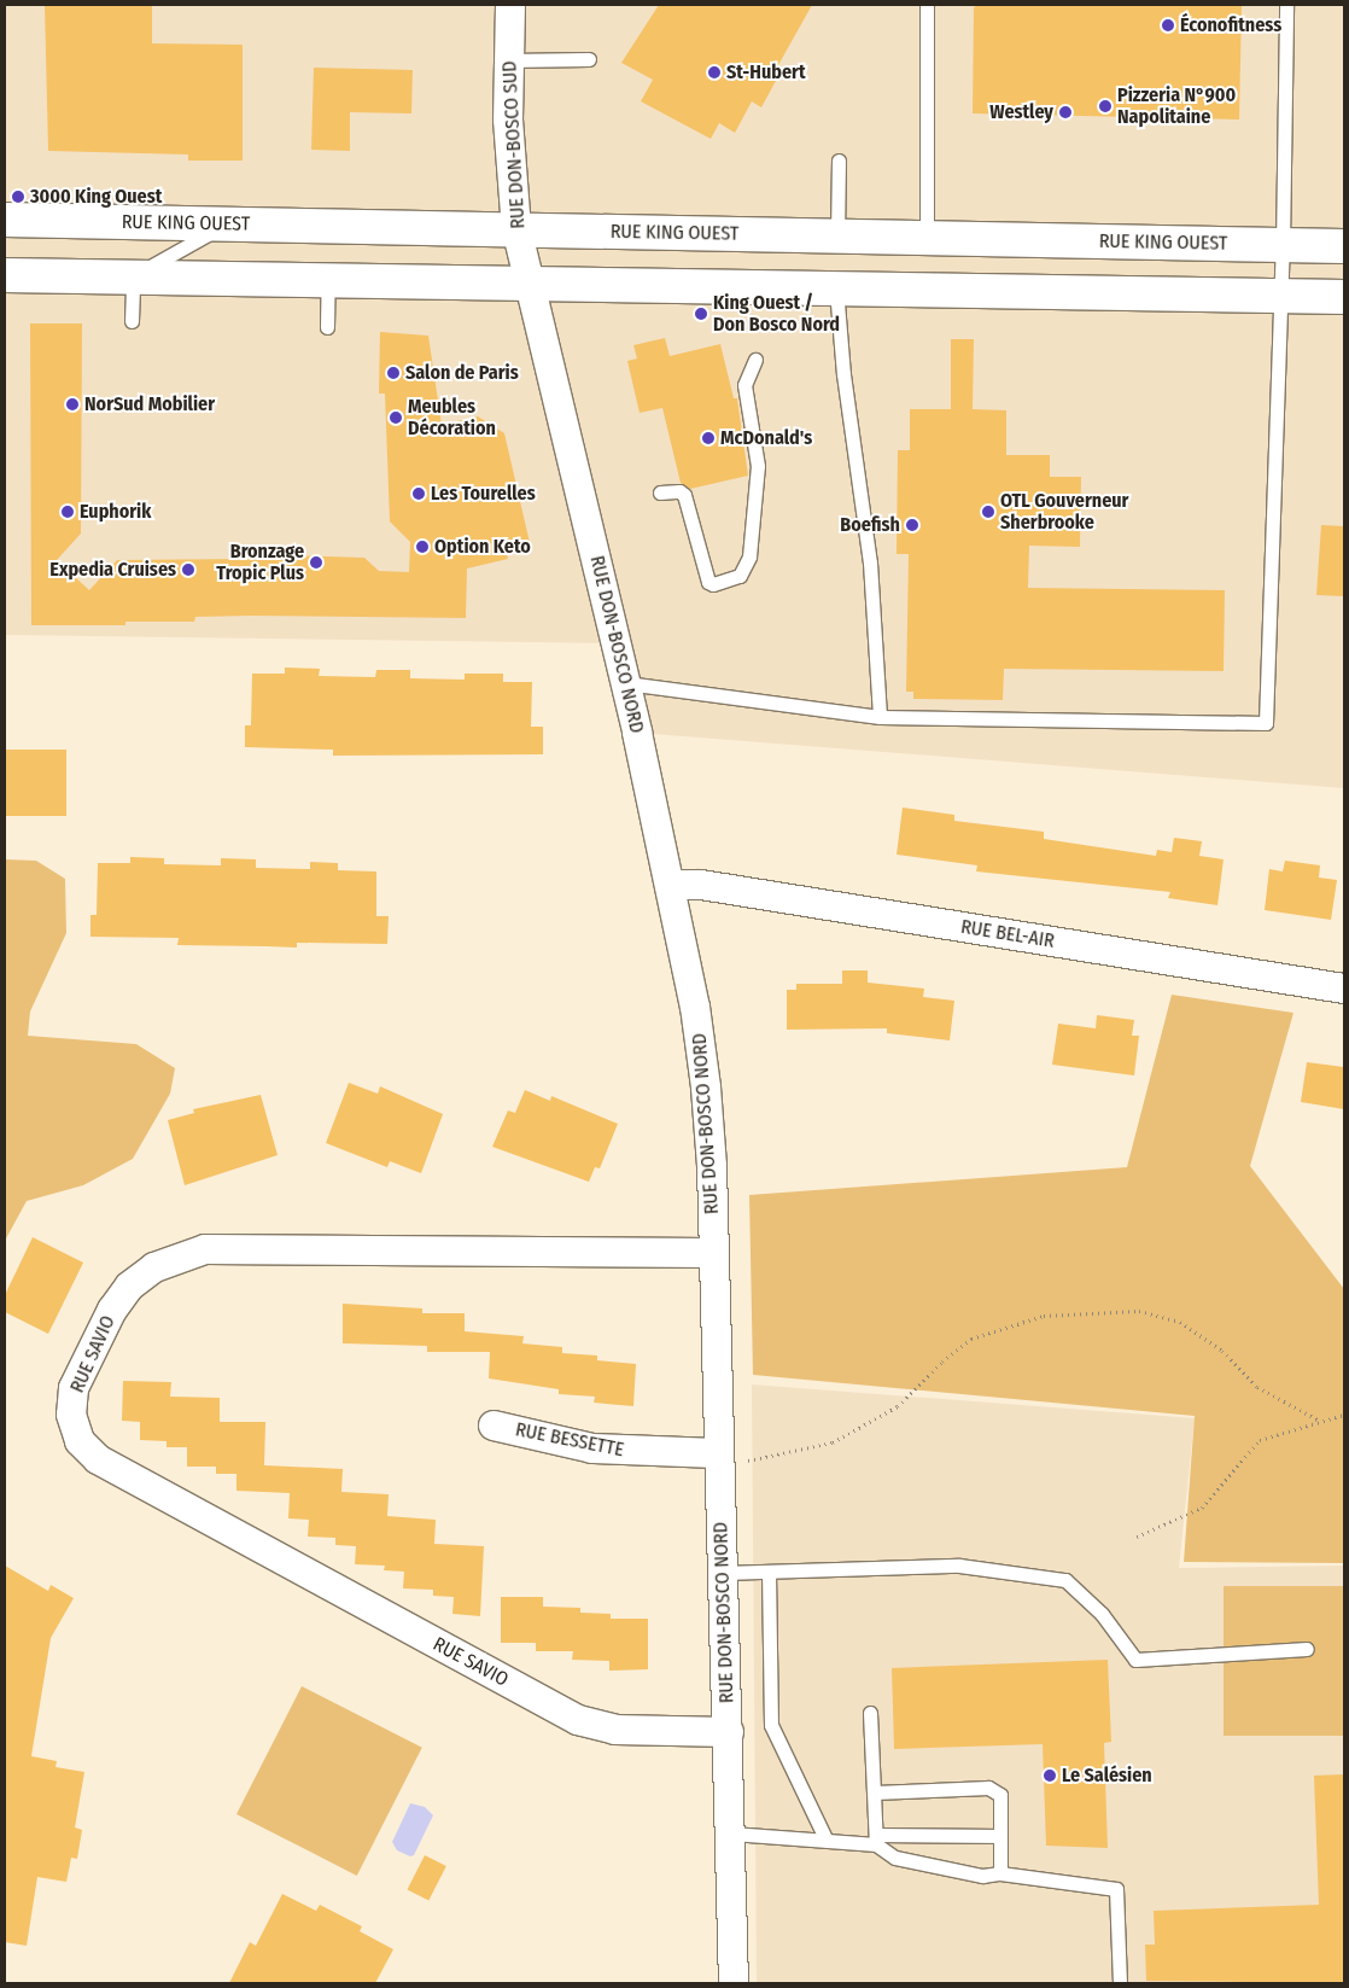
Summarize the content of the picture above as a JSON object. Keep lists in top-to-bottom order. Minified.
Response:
{"streets":{"main road":["RUE KING OUEST"],"street":["RUE DON-BOSCO SUD","RUE DON-BOSCO NORD","RUE BEL-AIR","RUE SAVIO","RUE BESSETTE"]},"crossings":[["RUE DON-BOSCO SUD","RUE KING OUEST"],["RUE DON-BOSCO SUD","RUE DON-BOSCO NORD"],["RUE DON-BOSCO NORD","RUE BEL-AIR"],["RUE DON-BOSCO NORD","RUE SAVIO"],["RUE DON-BOSCO NORD","RUE BESSETTE"]],"places":["Éconofitness","St-Hubert","Pizzeria N°900 Napolitaine","Westley","3000 King Ouest","King Ouest / Don Bosco Nord","Salon de Paris","NorSud Mobilier","Meubles Décoration","McDonald's","Les Tourelles","Euphorik","OTL Gouverneur Sherbrooke","Boefish","Option Keto","Bronzage Tropic Plus","Expedia Cruises","Le Salésien"]}
